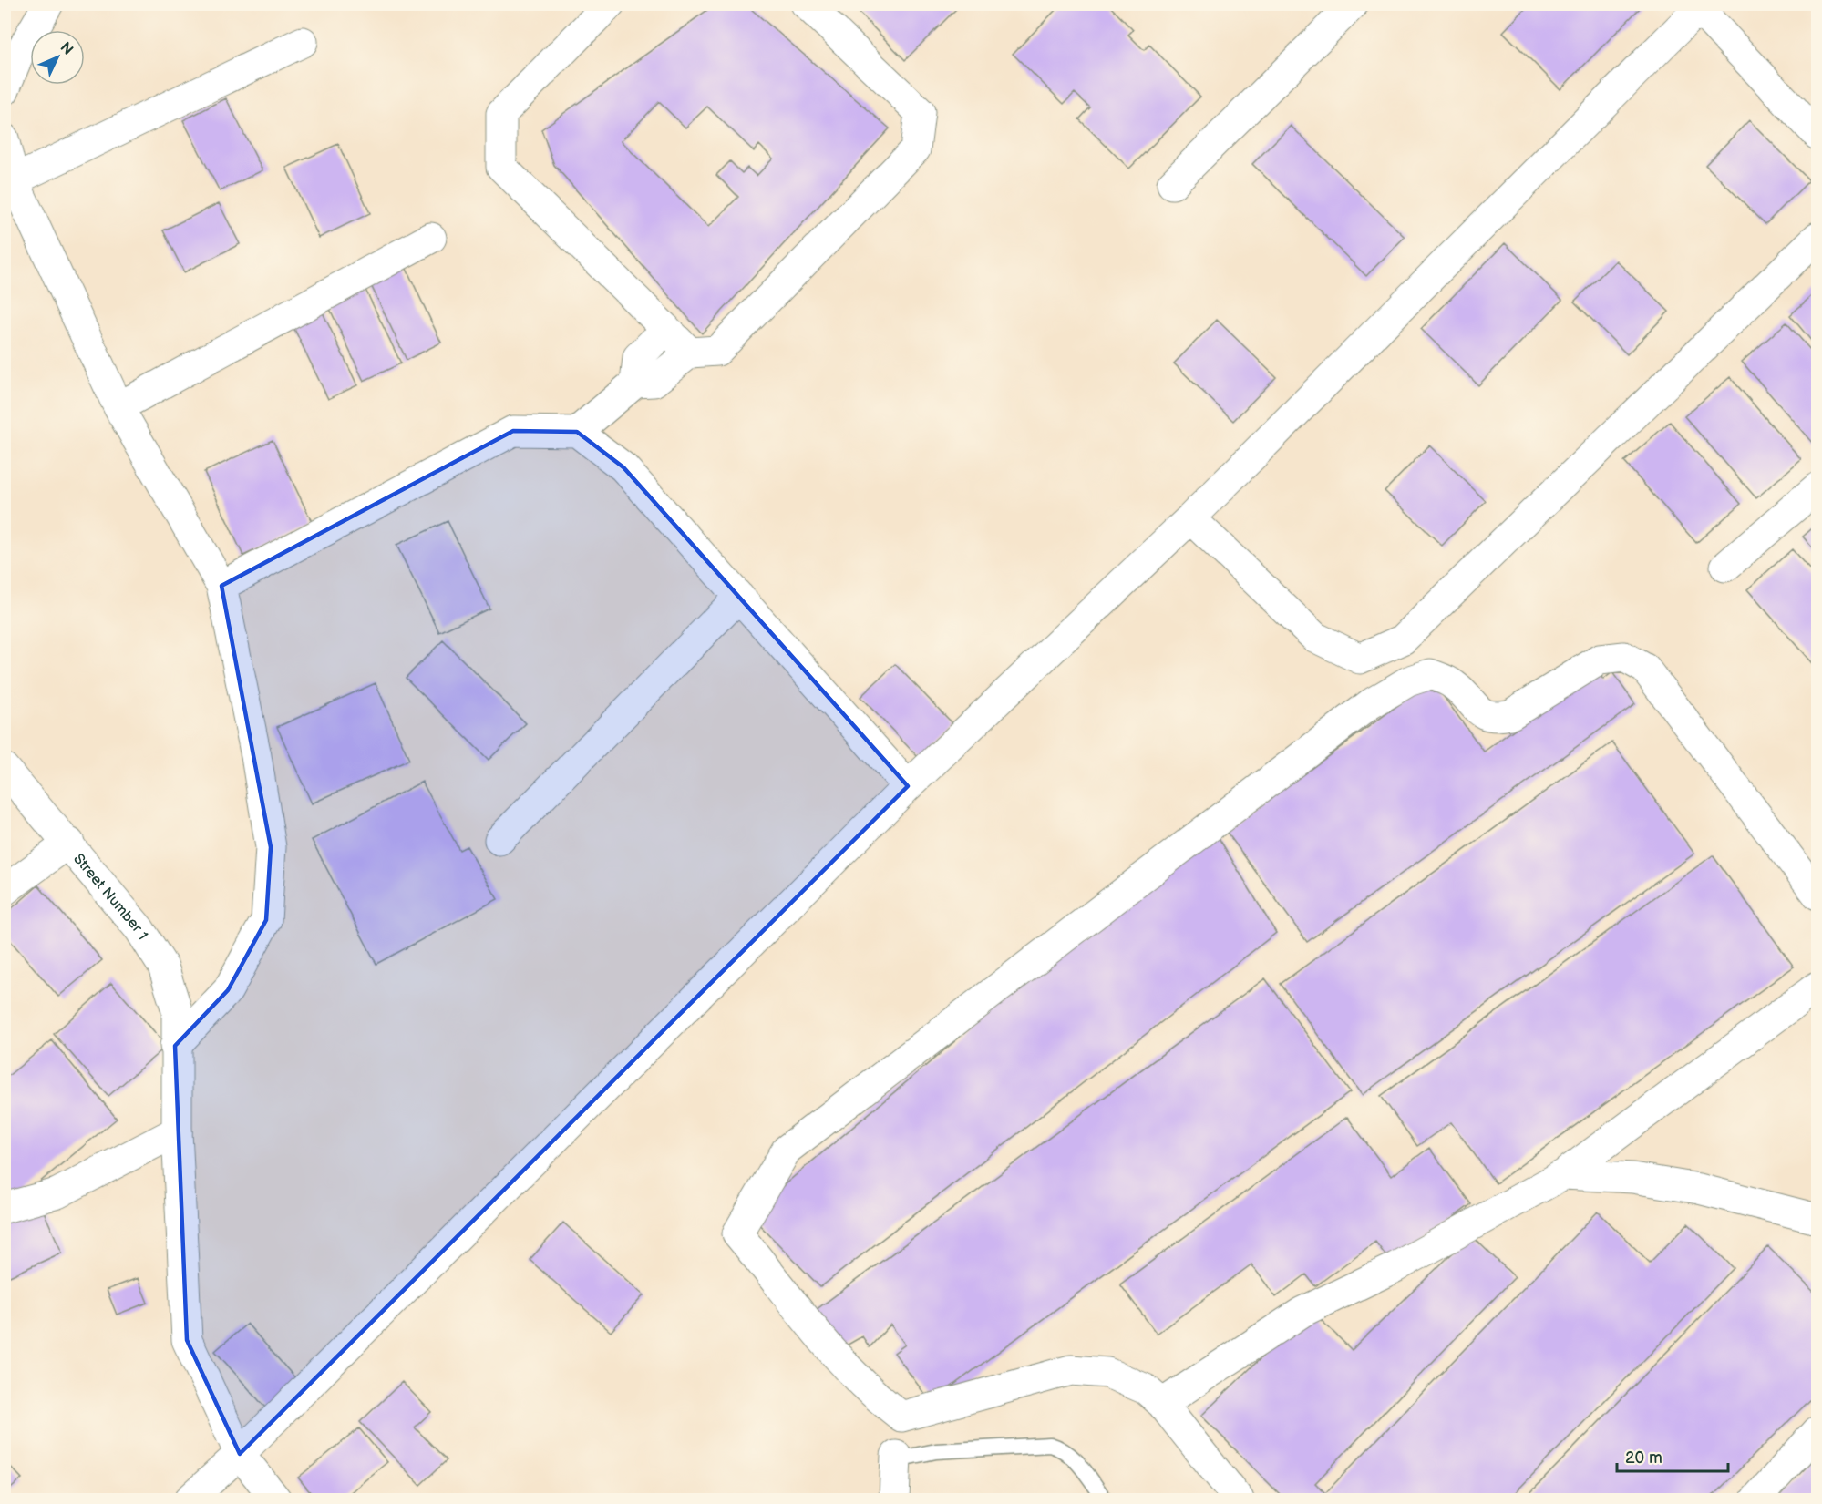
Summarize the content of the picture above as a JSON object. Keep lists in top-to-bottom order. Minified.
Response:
{"streets":{"street":["Street Number 1"]},"scale_bar":"20 m","north":"top right"}
